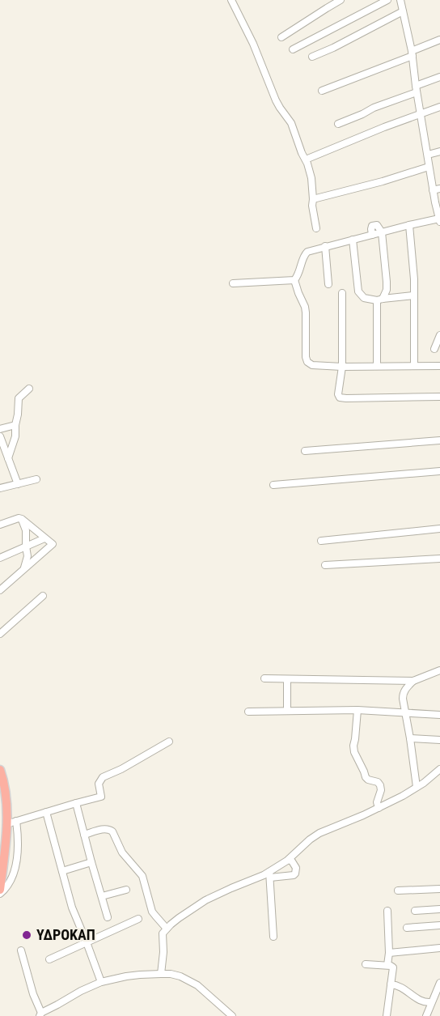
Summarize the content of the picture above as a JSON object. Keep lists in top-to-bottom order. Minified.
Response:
{"places":["ΥΔΡΟΚΑΠ"]}
